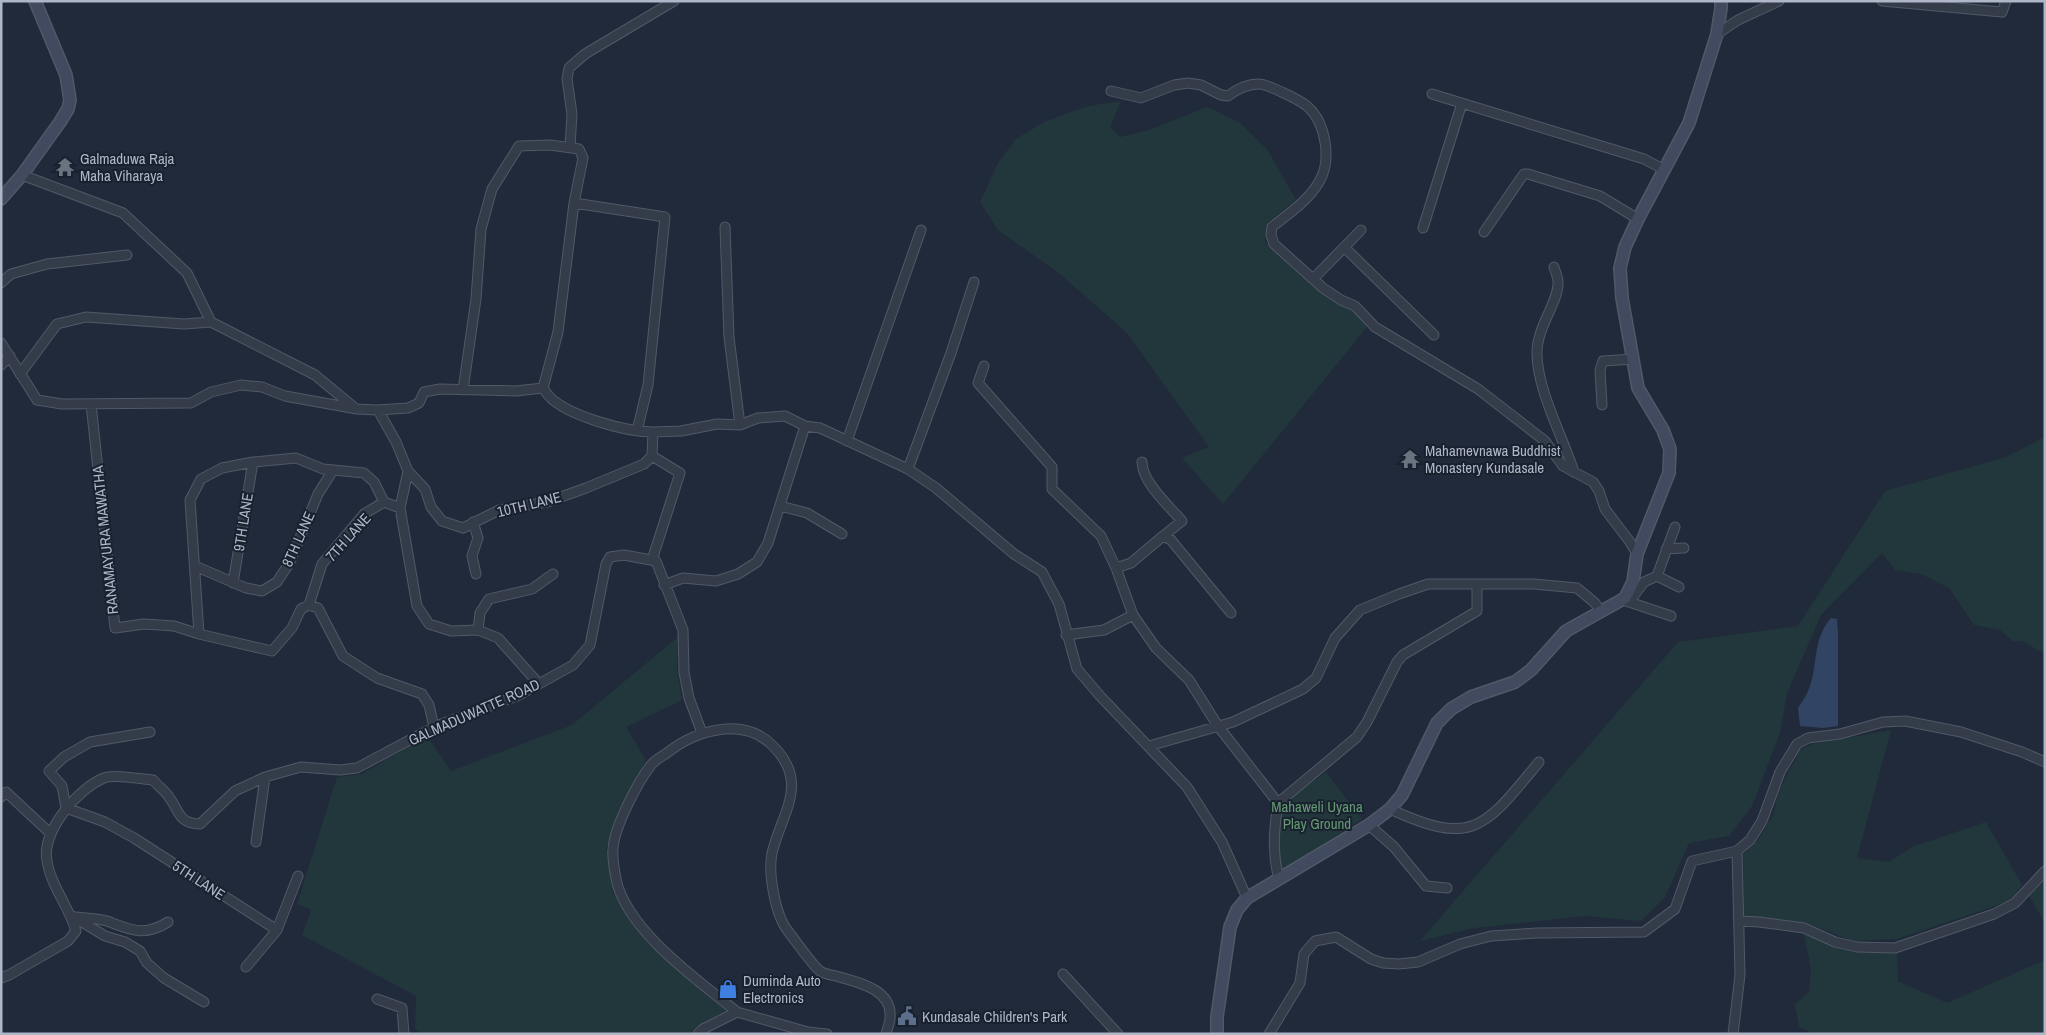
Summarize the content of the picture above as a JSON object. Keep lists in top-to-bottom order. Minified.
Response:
{"streets":{"street":["10TH LANE","9TH LANE","7TH LANE","8TH LANE","RANAMAYURA MAWATHA","GALMADUWATTE ROAD","5TH LANE"]},"crossings":[["9TH LANE","8TH LANE"],["7TH LANE","RANAMAYURA MAWATHA"],["GALMADUWATTE ROAD","5TH LANE"]],"parks":["Mahaweli Uyana Play Ground"],"places":{"temple":["Galmaduwa Raja Maha Viharaya","Mahamevnawa Buddhist Monastery Kundasale"],"shop":["Duminda Auto Electronics"],"public building":["Kundasale Children's Park"]}}
